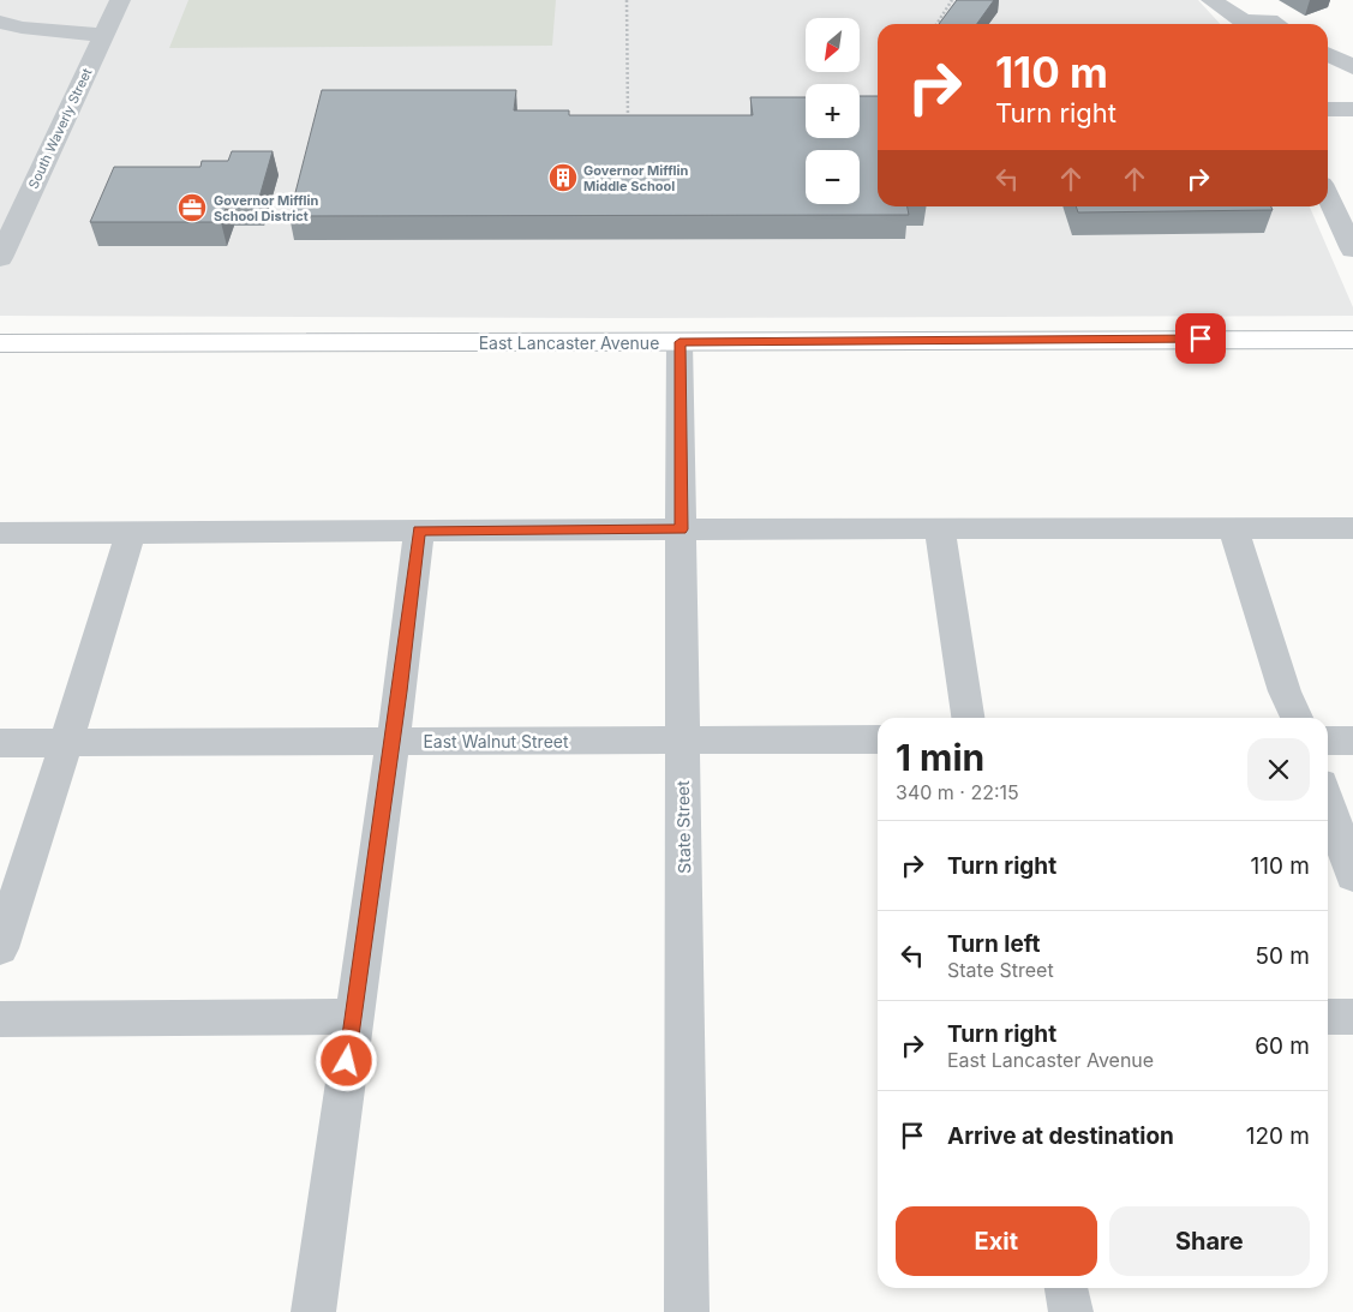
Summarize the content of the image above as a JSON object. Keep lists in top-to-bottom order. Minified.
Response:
{"streets":{"main road":["East Lancaster Avenue"],"street":["South Waverly Street","East Walnut Street","State Street"]},"crossings":[["East Lancaster Avenue","State Street"],["East Walnut Street","State Street"]],"places":{"building":["Governor Mifflin Middle School"],"office":["Governor Mifflin School District"]},"north":"bottom left","page":{"map_buttons":["+","−"],"turn":["110 m","Turn right"],"heading":["1 min","340 m · 22:15"],"list":[{"name":"Turn right","value":"110 m"},{"name":"Turn left","note":"State Street","value":"50 m"},{"name":"Turn right","note":"East Lancaster Avenue","value":"60 m"},{"name":"Arrive at destination","value":"120 m"}],"buttons":["Exit","Share"]}}
